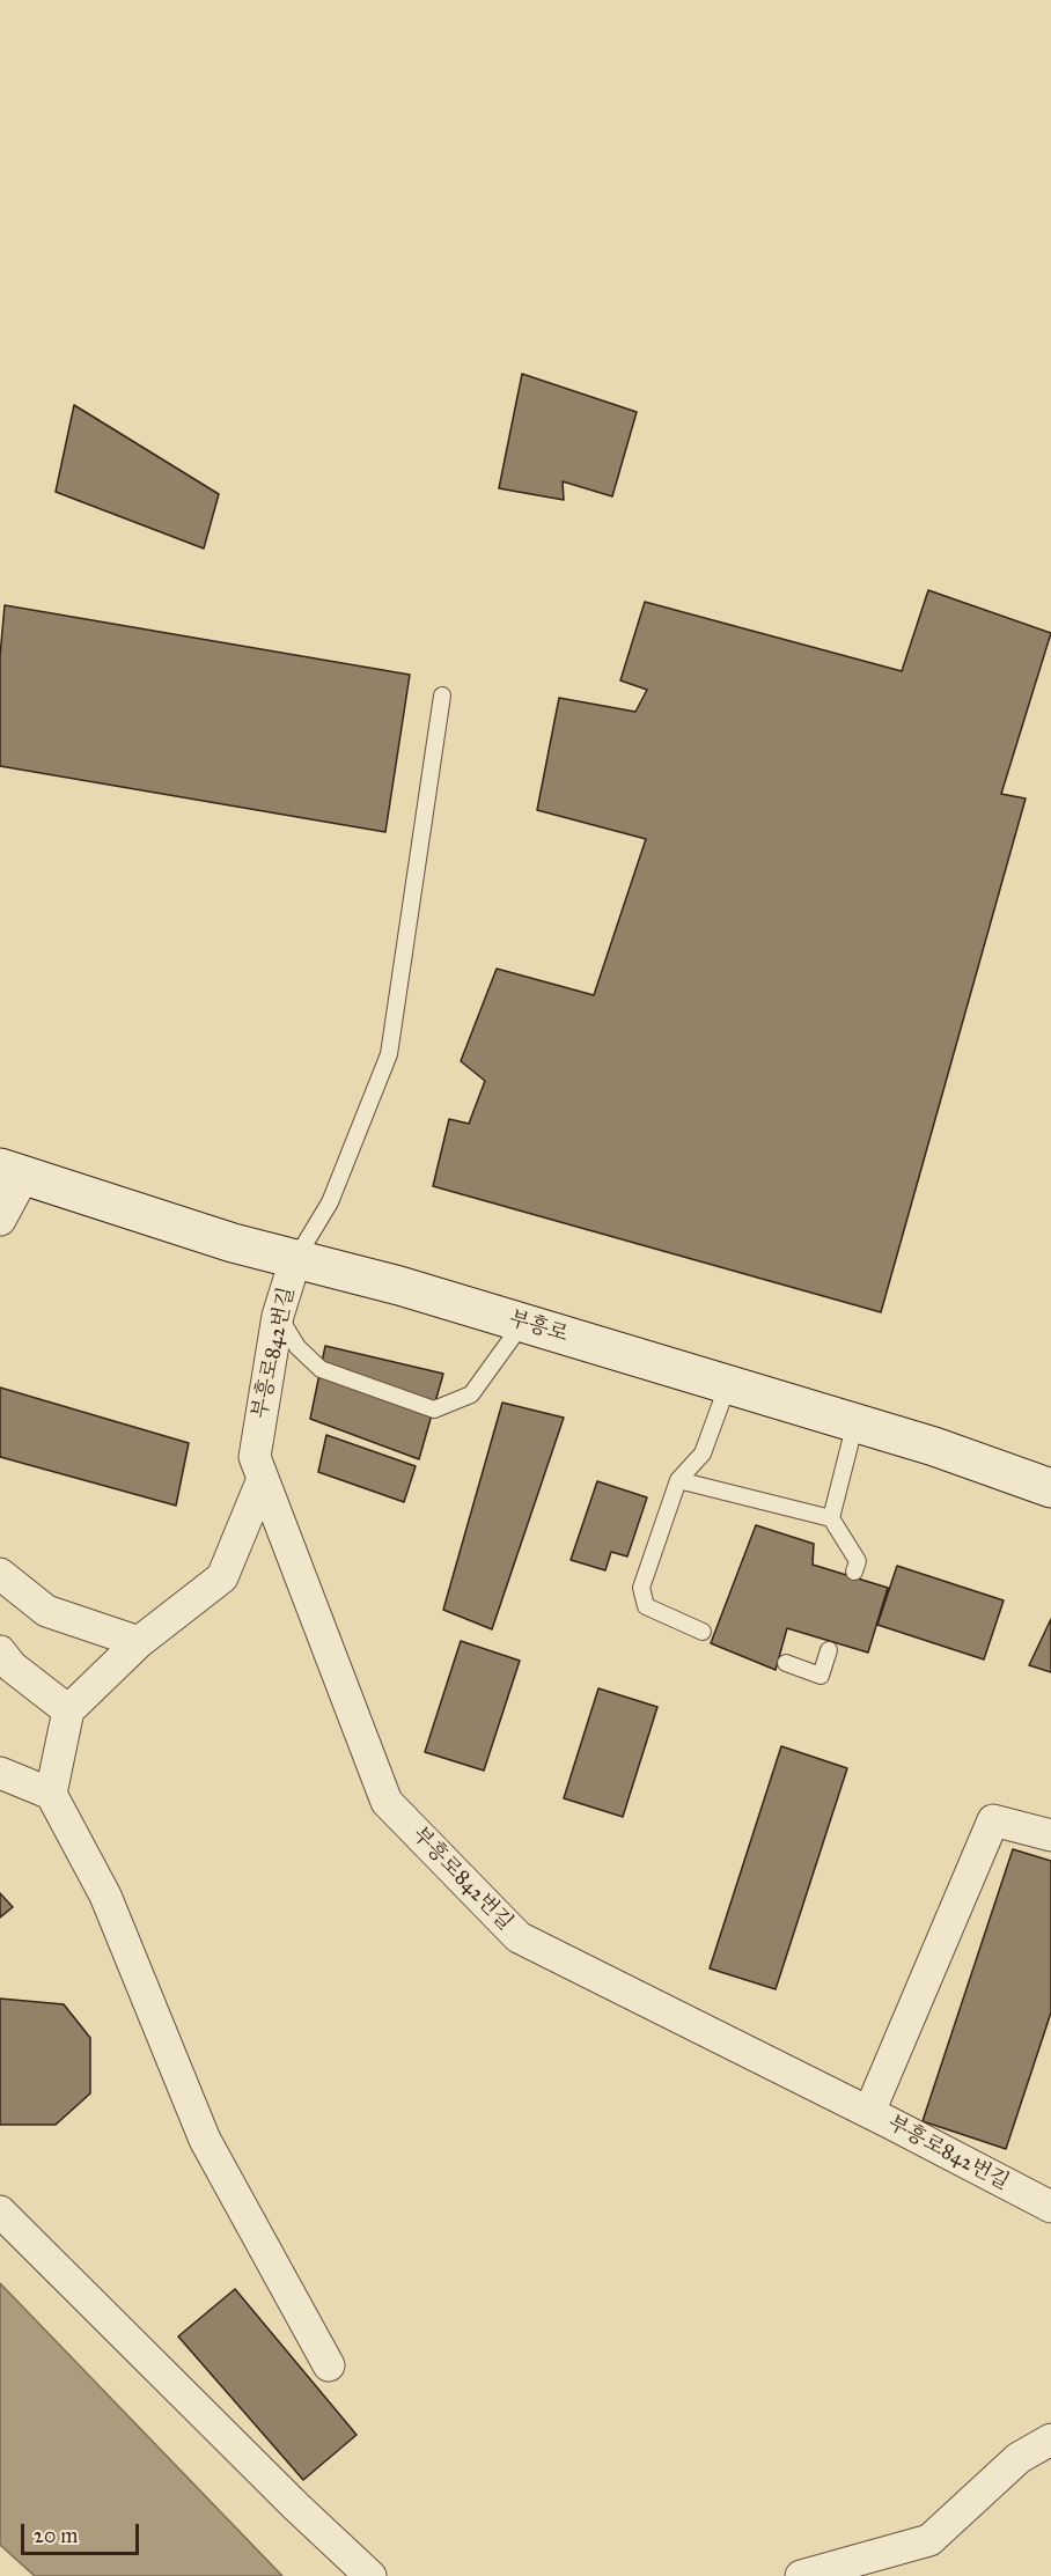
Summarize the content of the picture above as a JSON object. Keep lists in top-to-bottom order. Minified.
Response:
{"streets":{"main road":["부흥로"],"street":["부흥로842번길"]},"crossings":[["부흥로","부흥로842번길"]],"scale_bar":"20 m"}
